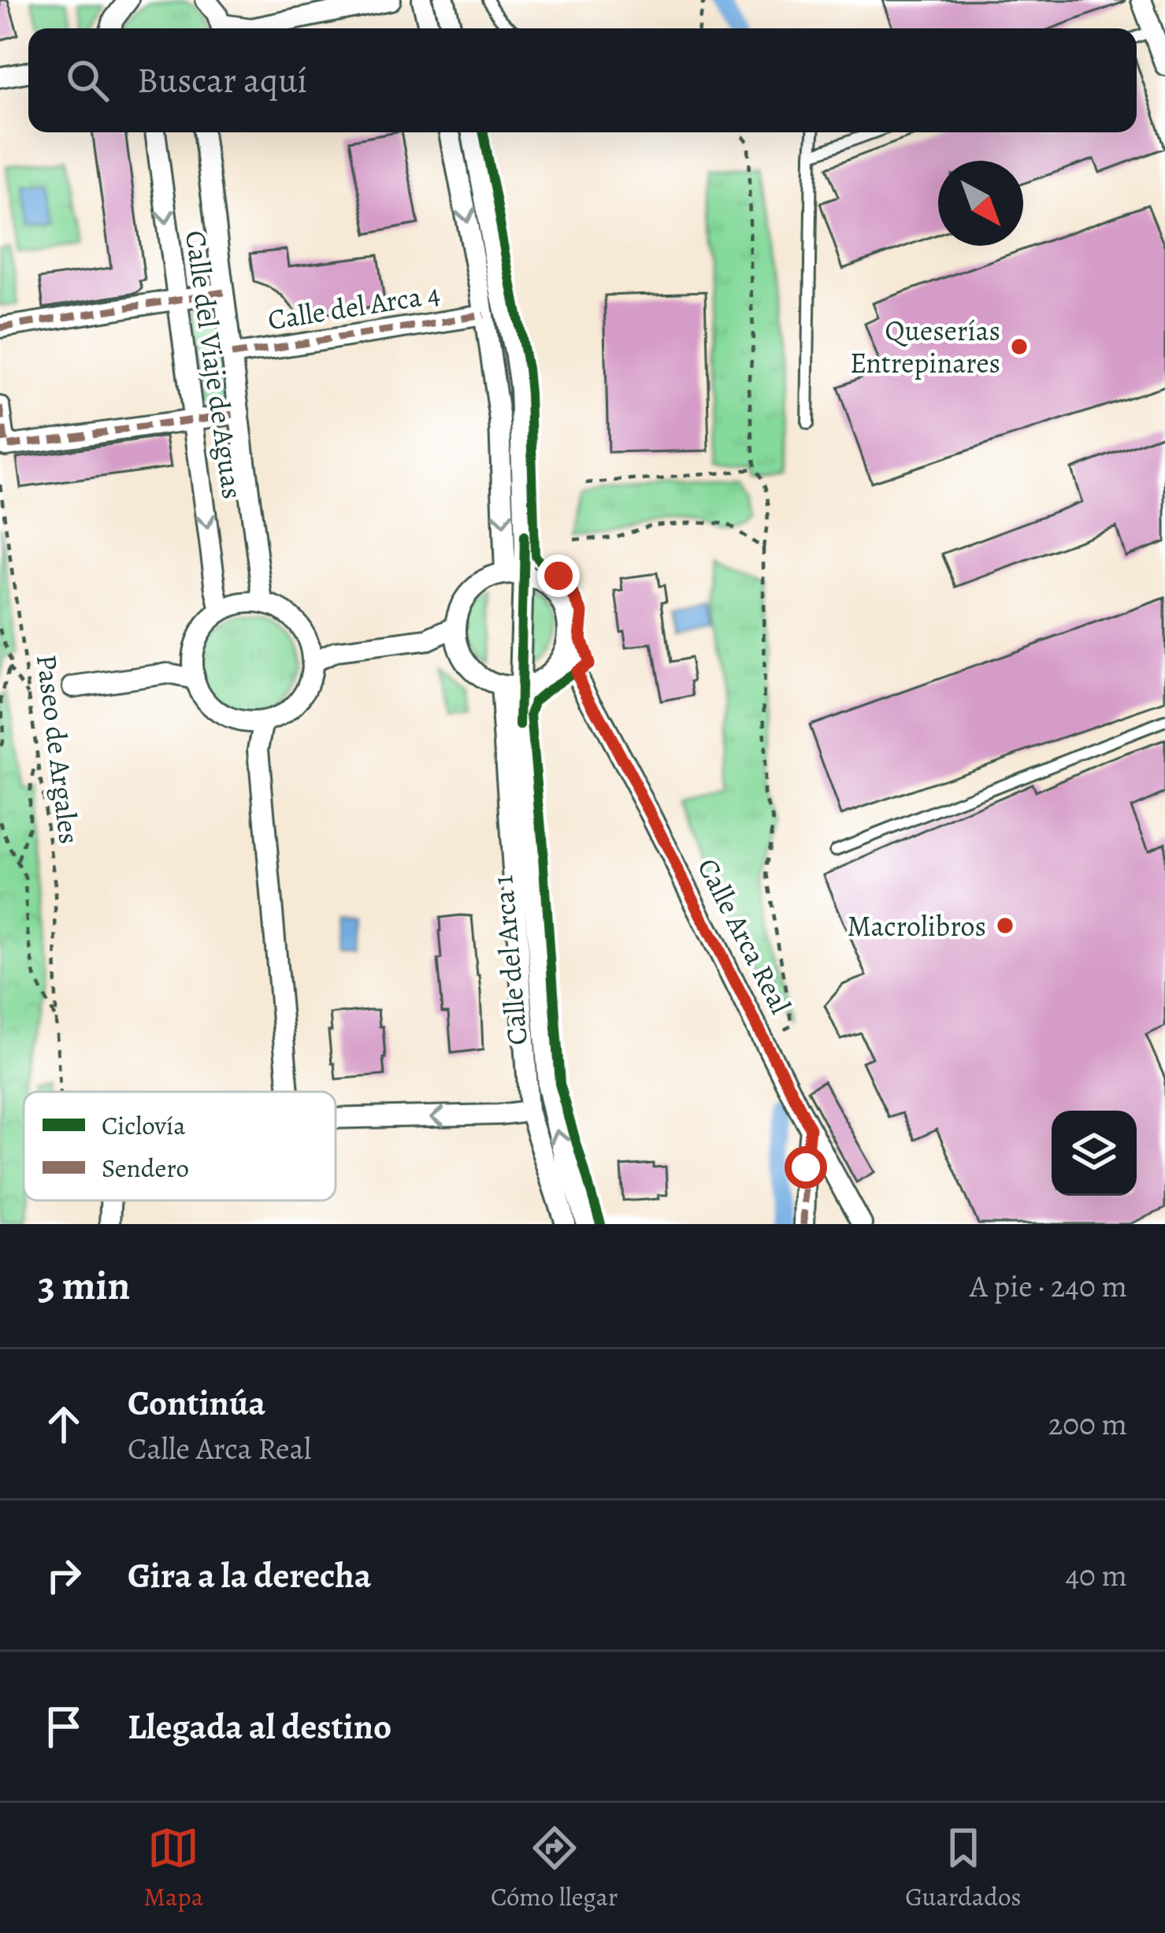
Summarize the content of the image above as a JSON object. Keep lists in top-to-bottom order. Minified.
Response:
{"streets":{"street":["Calle del Arca 4","Calle del Viaje de Aguas","Calle Arca Real","Calle del Arca 1"],"path":["Paseo de Argales"]},"crossings":[["Calle del Arca 4","Calle del Viaje de Aguas"]],"places":["Queserías Entrepinares","Macrolibros"],"legend":["Ciclovía","Sendero"],"north":"bottom right","page":{"search":"Buscar aquí","heading":["3 min","A pie · 240 m"],"list":[["Continúa","Calle Arca Real","200 m"],["Gira a la derecha","40 m"],"Llegada al destino"],"nav":["Mapa","Cómo llegar","Guardados"]}}
